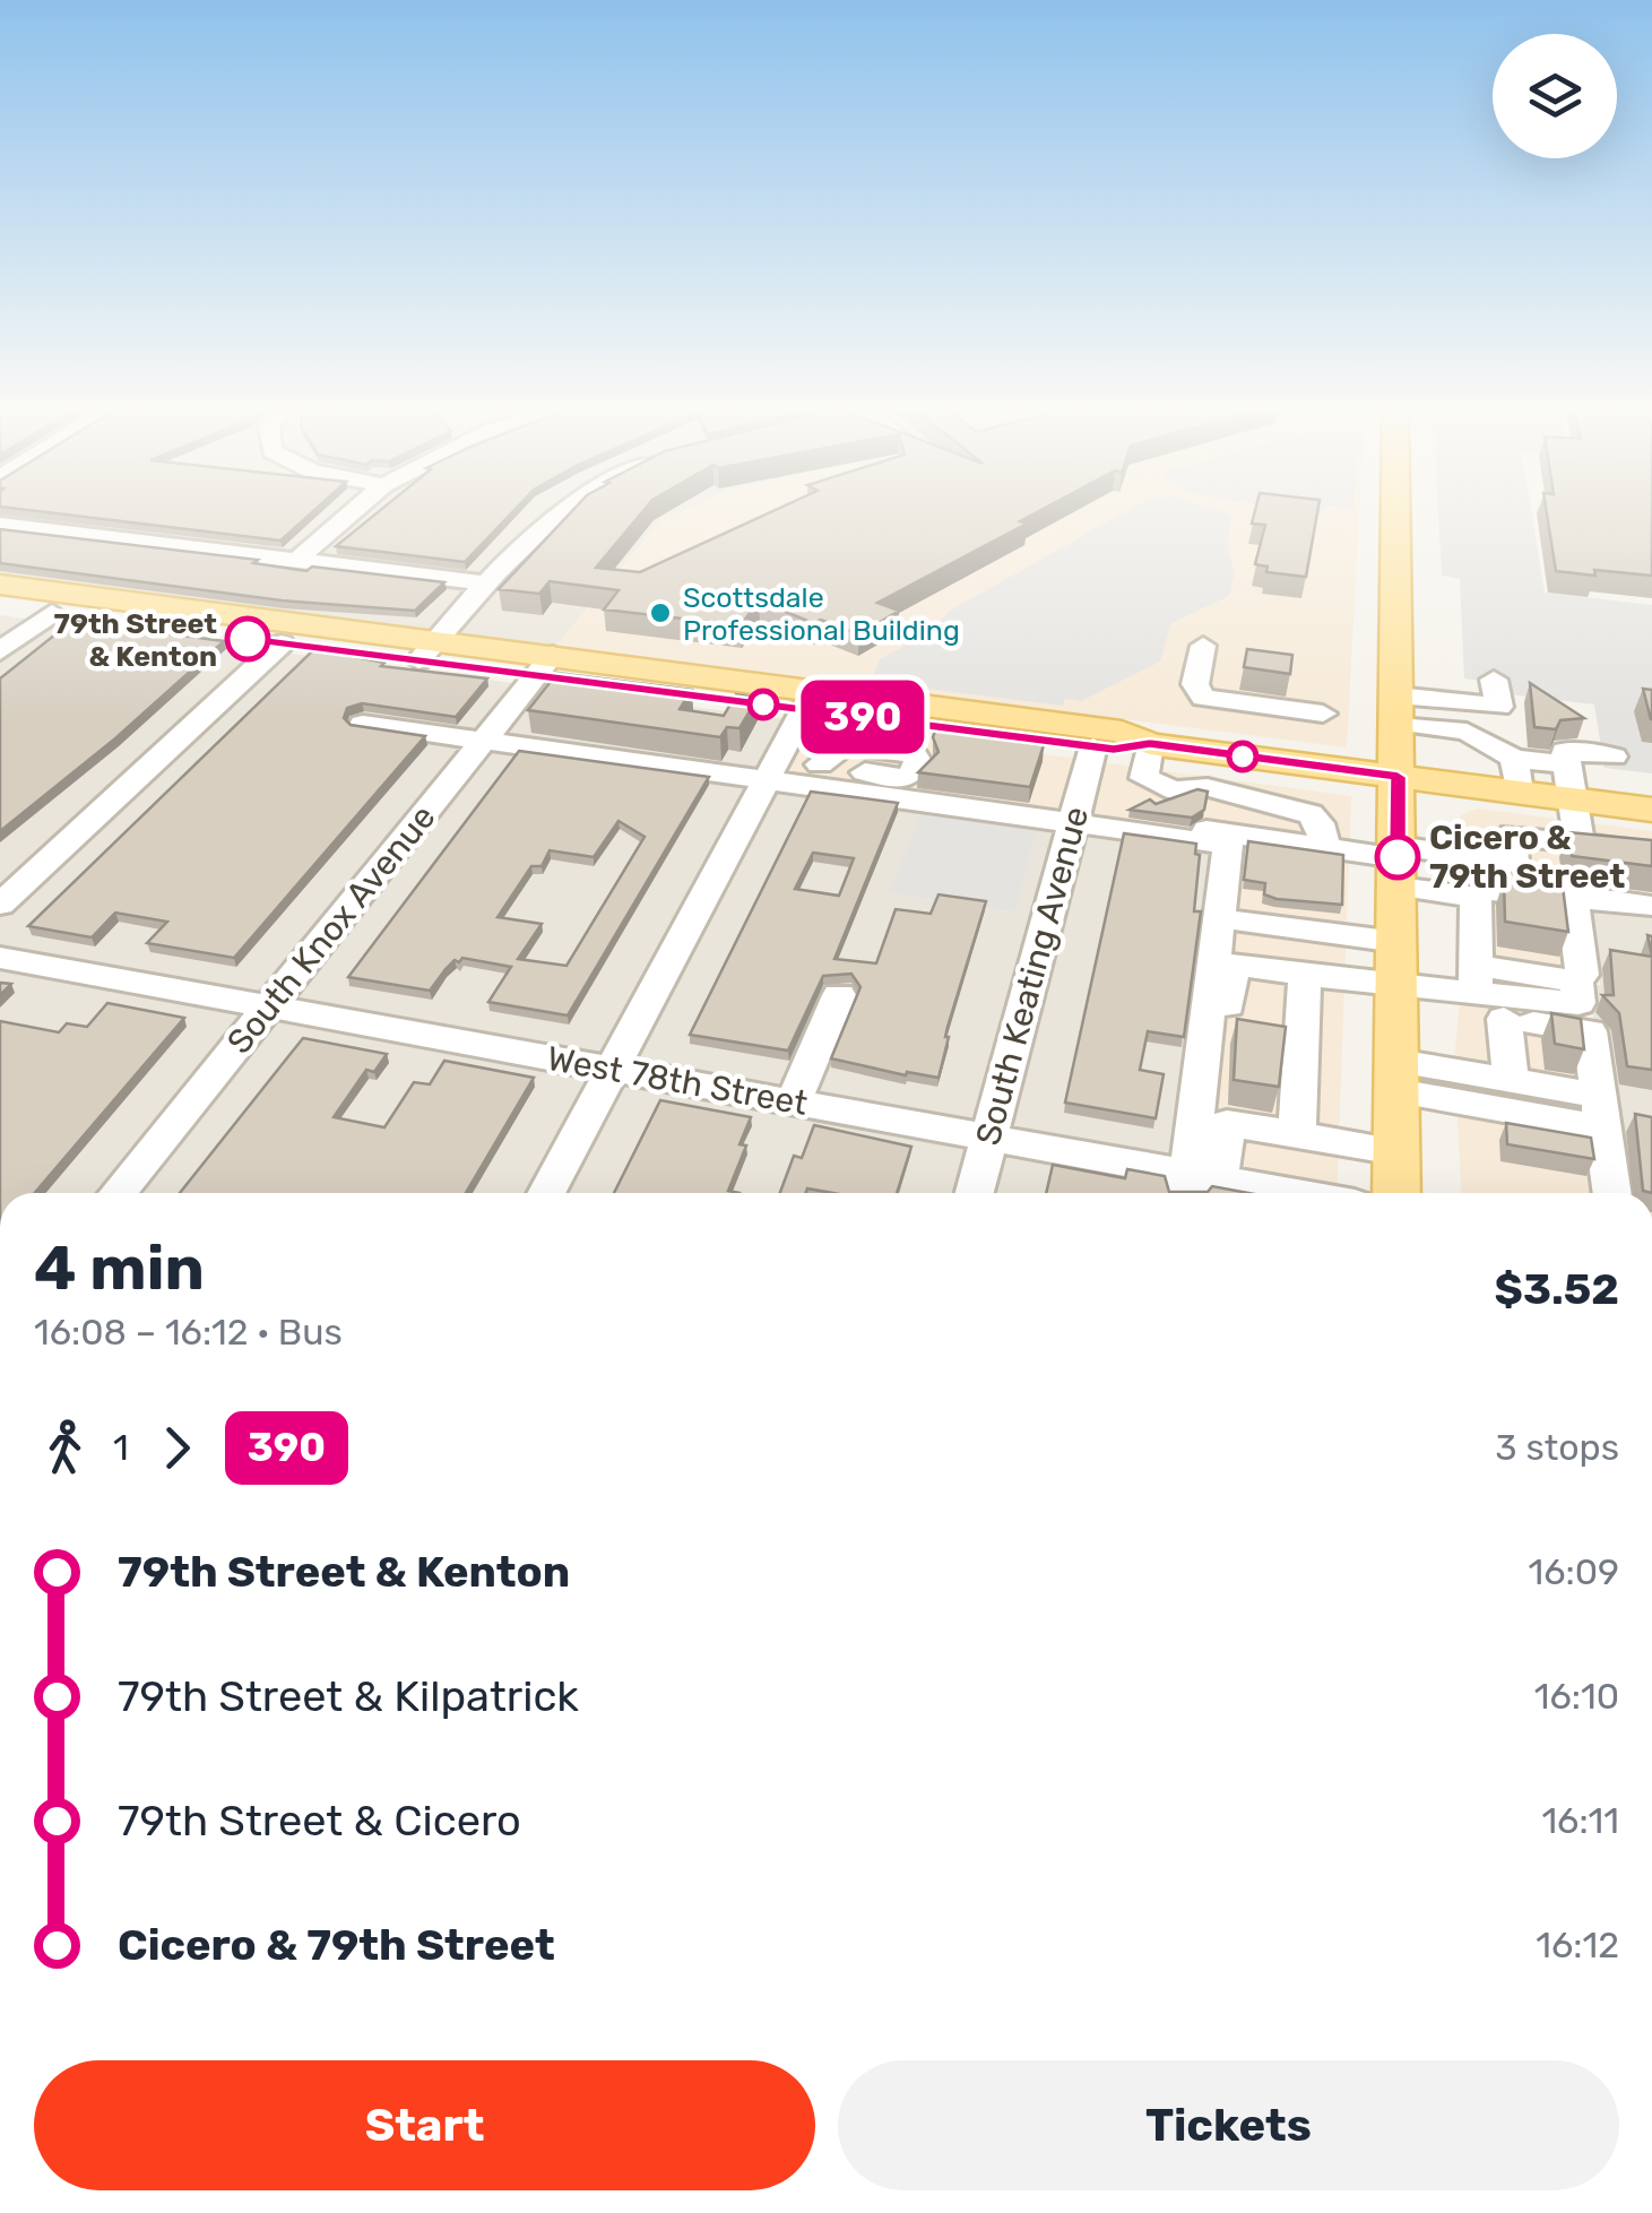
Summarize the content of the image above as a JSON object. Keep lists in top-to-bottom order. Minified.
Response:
{"streets":{"street":["South Knox Avenue","South Keating Avenue","West 78th Street"]},"crossings":[["South Knox Avenue","West 78th Street"],["South Keating Avenue","West 78th Street"]],"places":["Scottsdale Professional Building","79th Street & Kenton","Cicero & 79th Street"],"lines":["bus line 390"],"page":{"on_map":"390","heading":["4 min","16:08 – 16:12 · Bus","$3.52"],"legs":["1","390","3 stops"],"list":[{"name":"79th Street & Kenton","value":"16:09"},{"name":"79th Street & Kilpatrick","value":"16:10"},{"name":"79th Street & Cicero","value":"16:11"},{"name":"Cicero & 79th Street","value":"16:12"}],"buttons":["Start","Tickets"]}}
